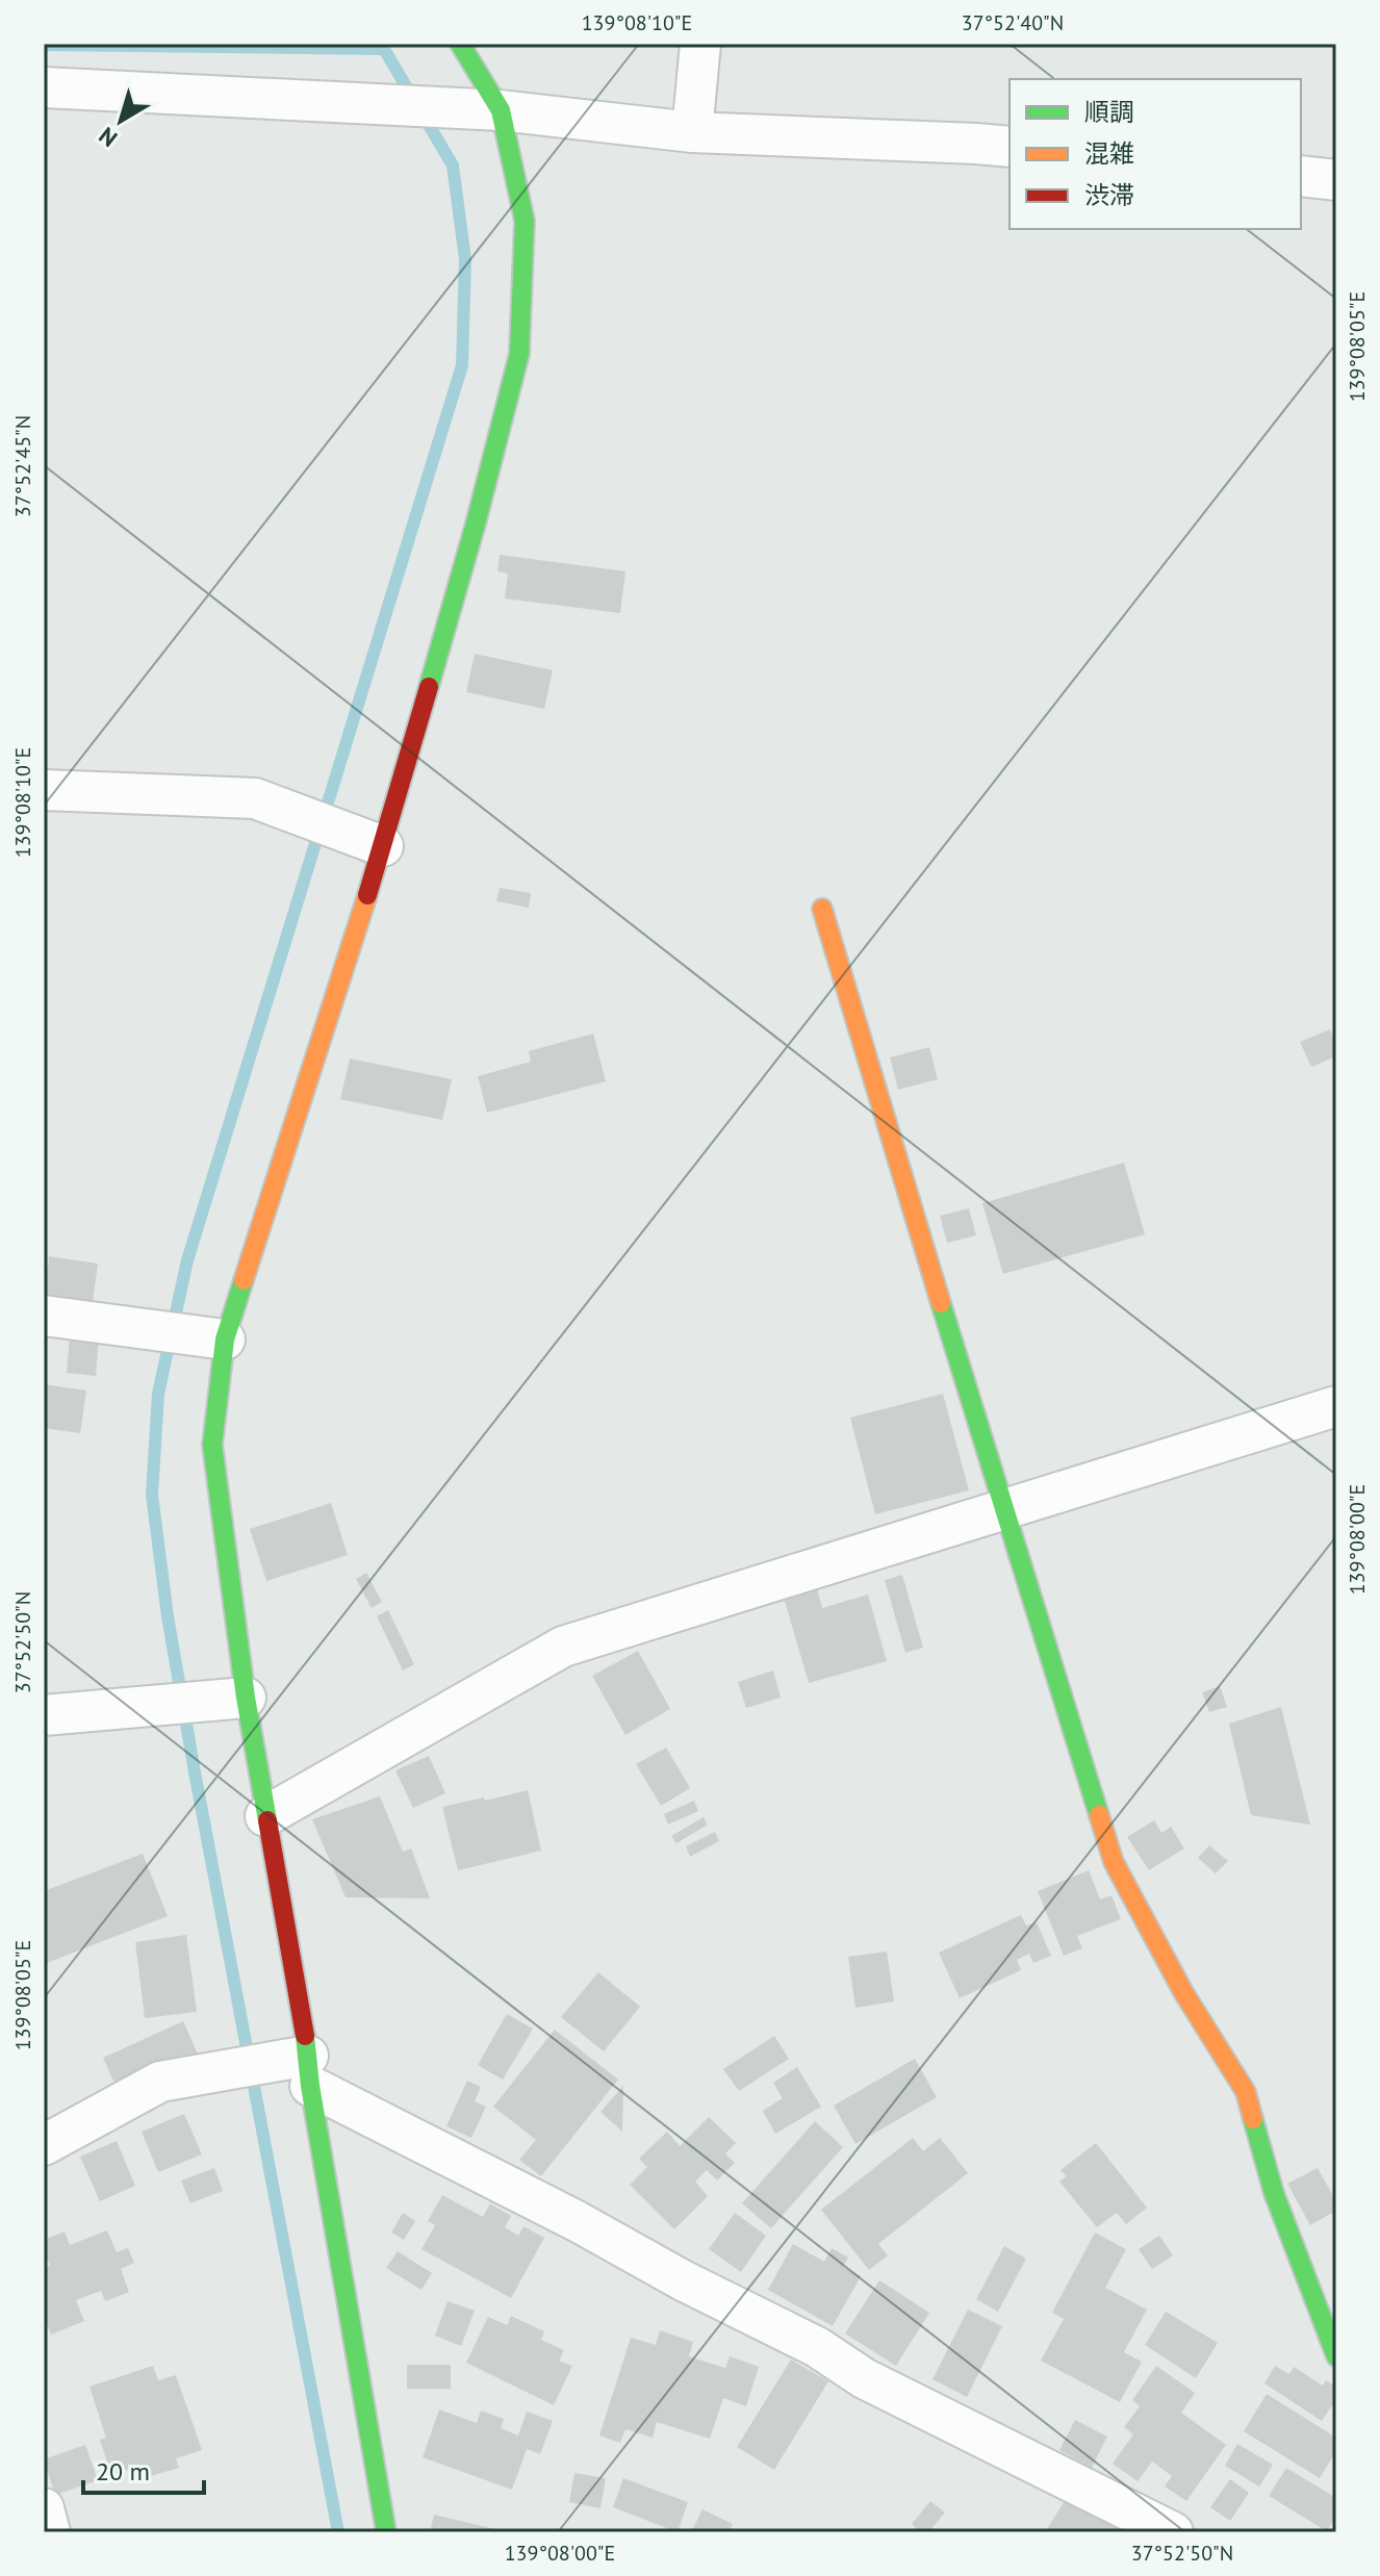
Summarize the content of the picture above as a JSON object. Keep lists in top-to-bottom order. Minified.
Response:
{"legend":["順調","混雑","渋滞"],"scale_bar":"20 m","north":"bottom left","coordinates":["139°08'10\"E","37°52'40\"N","139°08'05\"E","37°52'45\"N","139°08'00\"E","37°52'50\"N"]}
